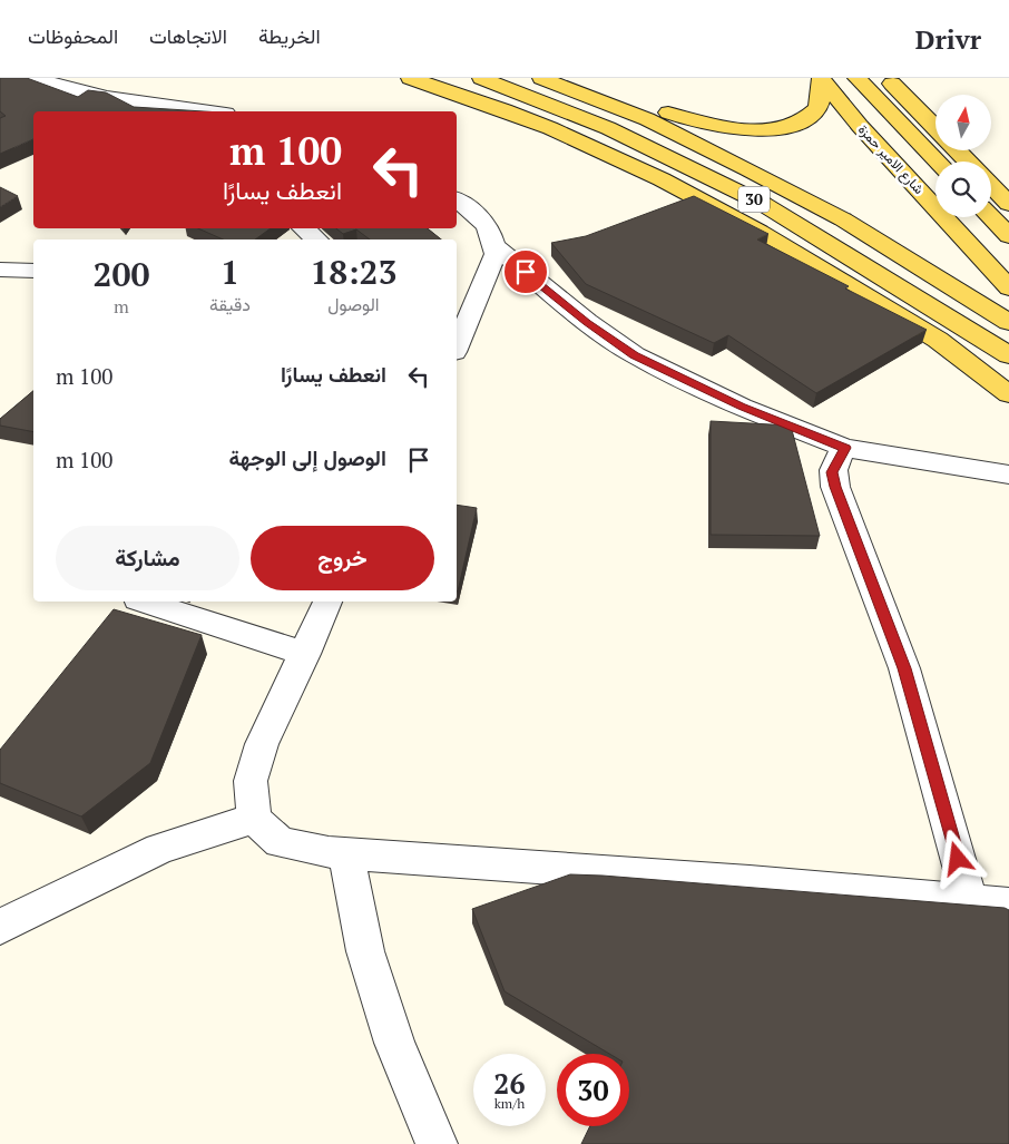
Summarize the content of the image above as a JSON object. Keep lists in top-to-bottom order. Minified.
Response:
{"streets":{"main road":["شارع الامير حمزة","30"]},"north":"top","page":{"header":"Drivr","nav":["الخريطة","الاتجاهات","المحفوظات"],"turn":["100 m","انعطف يسارًا"],"eta":["18:23","الوصول","1","دقيقة","200","m"],"list":[{"name":"انعطف يسارًا","value":"100 m"},{"name":"الوصول إلى الوجهة","value":"100 m"}],"buttons":["خروج","مشاركة"],"speed":"26 km/h","limit":"30"}}
